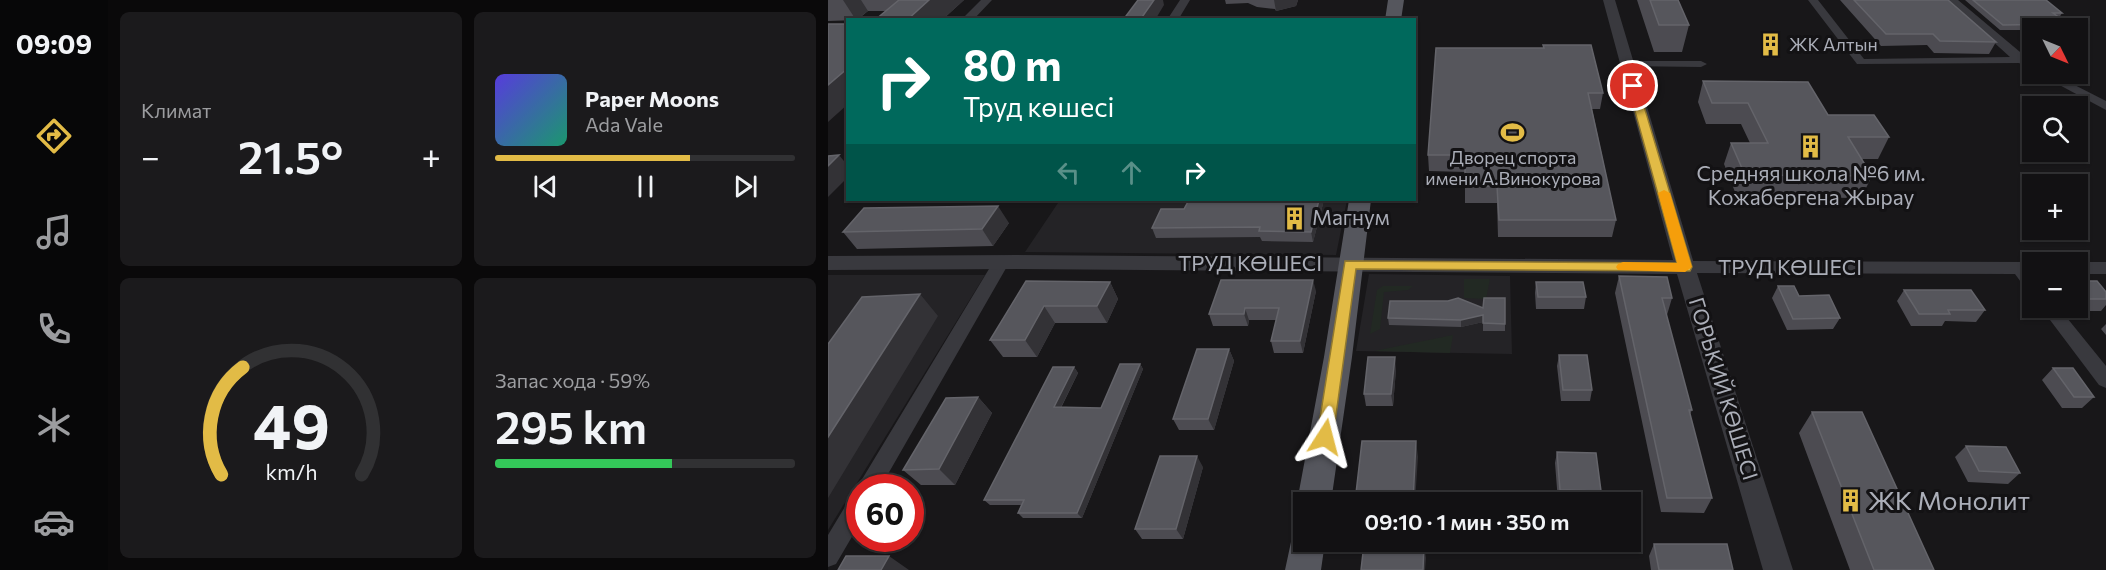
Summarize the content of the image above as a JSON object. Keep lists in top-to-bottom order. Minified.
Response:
{"streets":{"street":["ТРУД КӨШЕСІ","ГОРЬКИЙ КӨШЕСІ"]},"crossings":[["ТРУД КӨШЕСІ","ГОРЬКИЙ КӨШЕСІ"]],"places":{"building":["ЖК Алтын","Средняя школа №6 им. Кожабергена Жырау","Магнум","ЖК Монолит"],"sports":["Дворец спорта имени А.Винокурова"]},"north":"bottom right","page":{"tabs":"09:09","tile":["Климат",["Запас хода · 59%","295 km"]],"map_buttons":["+","−"],"turn":["80 m","Труд көшесі"],"song":["Paper Moons","Ada Vale"],"heat":["−","21.5°","+"],"limit":"60","trip":"09:10 · 1 мин · 350 m","gauge":["49","km/h"]}}
